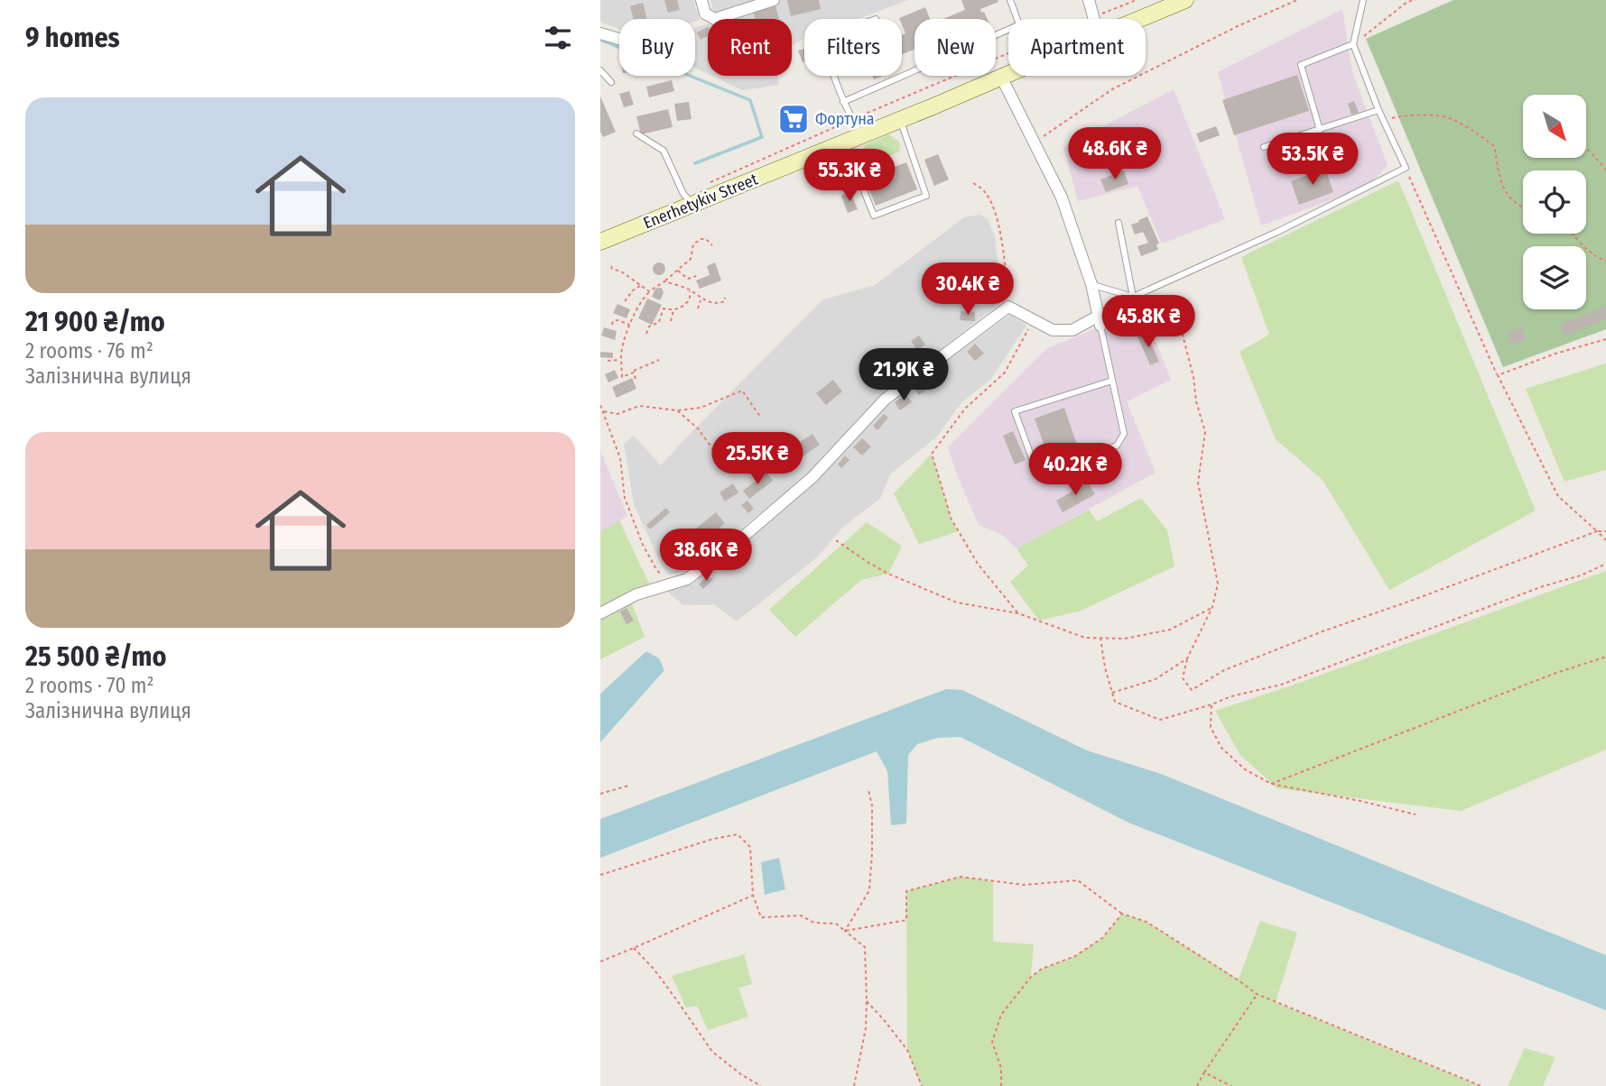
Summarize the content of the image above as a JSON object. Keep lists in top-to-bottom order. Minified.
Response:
{"streets":{"main road":["Enerhetykiv Street"]},"places":{"supermarket":["Фортуна"]},"north":"bottom right","page":{"heading":"9 homes","chip":["Buy","Rent","Filters","New","Apartment"],"list":[{"name":"21 900 ₴/mo","note":"2 rooms · 76 m² · Залізнична вулиця"},{"name":"25 500 ₴/mo","note":"2 rooms · 70 m² · Залізнична вулиця"}],"price":["48.6K ₴","53.5K ₴","55.3K ₴","30.4K ₴","45.8K ₴","21.9K ₴","25.5K ₴","40.2K ₴","38.6K ₴"]}}
